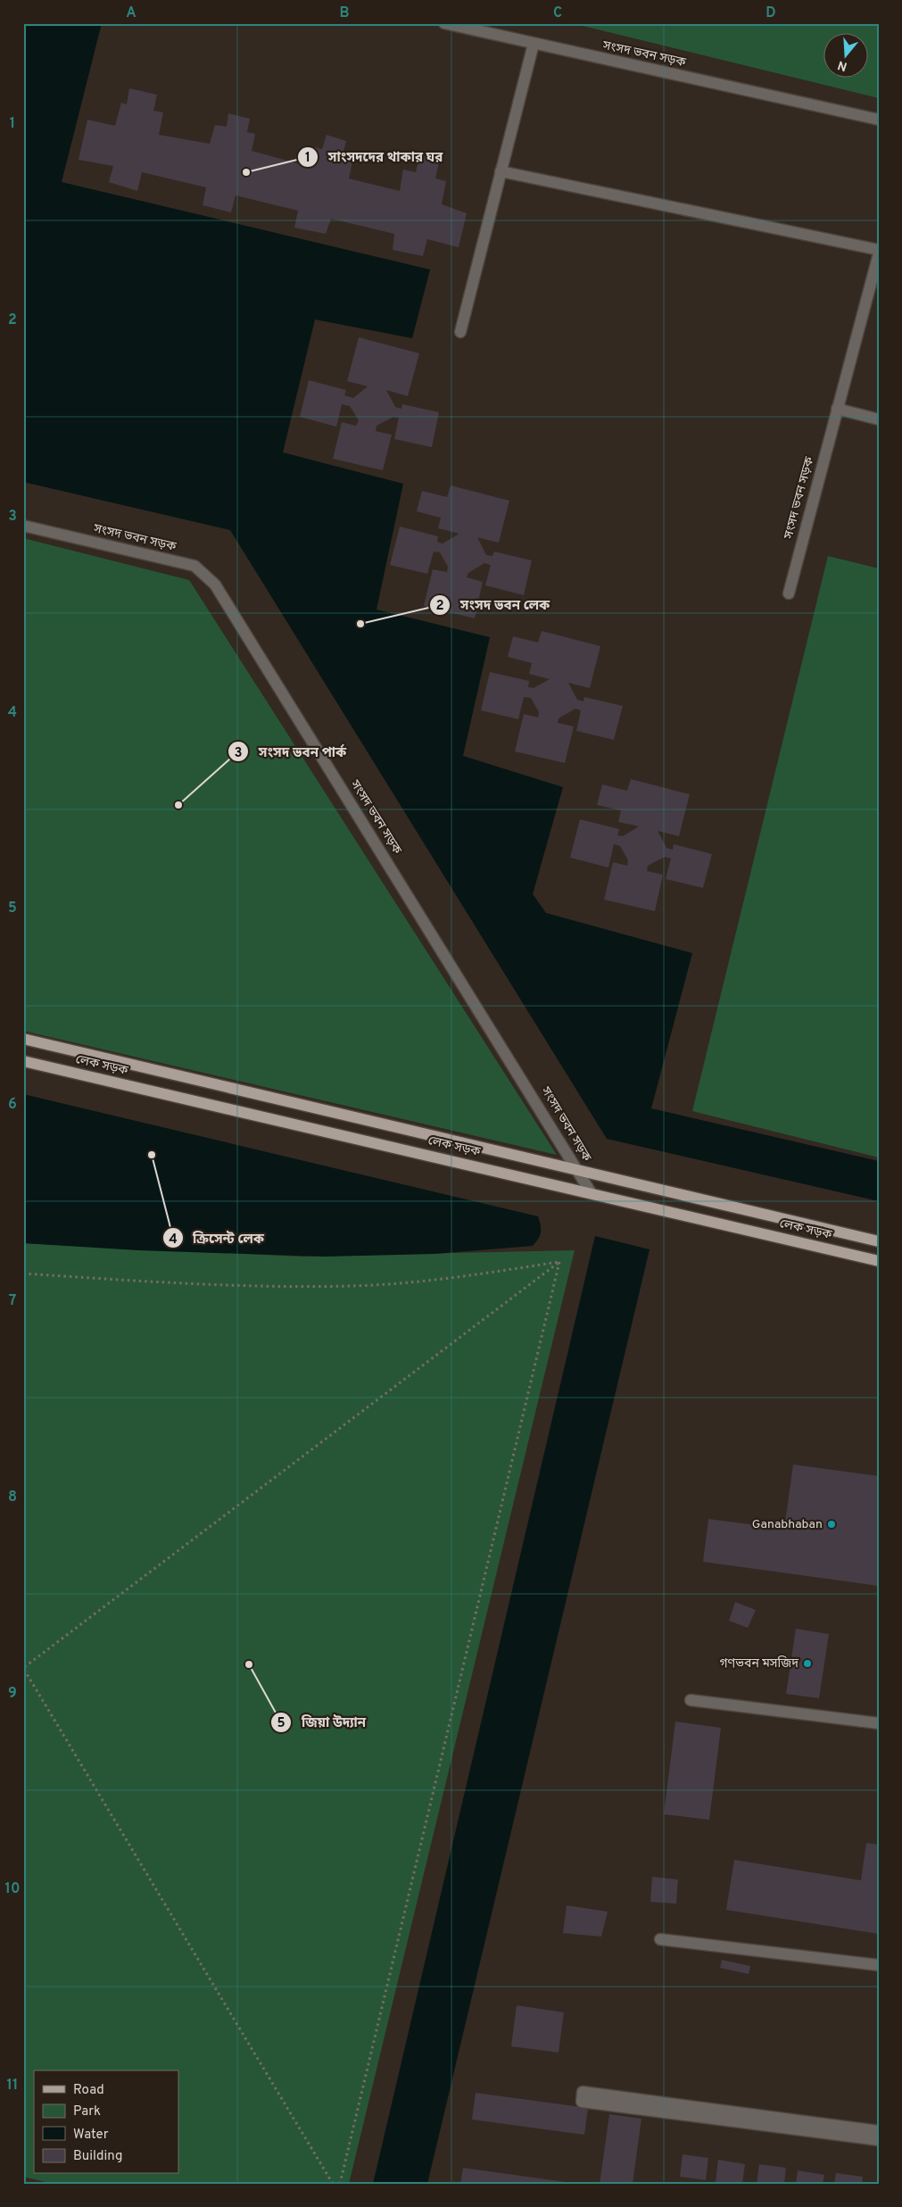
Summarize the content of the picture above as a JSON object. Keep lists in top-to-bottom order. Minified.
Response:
{"streets":{"main road":["লেক সড়ক"],"lane":["সংসদ ভবন সড়ক"]},"crossings":[["সংসদ ভবন সড়ক","লেক সড়ক"]],"places":["সাংসদদের থাকার ঘর","সংসদ ভবন লেক","সংসদ ভবন পার্ক","ক্রিসেন্ট লেক","Ganabhaban","গণভবন মসজিদ","জিয়া উদ্যান"],"legend":["Road","Park","Water","Building"],"north":"bottom","grid":{"columns":["A","B","C","D"],"rows":["1","2","3","4","5","6","7","8","9","10","11"]}}
